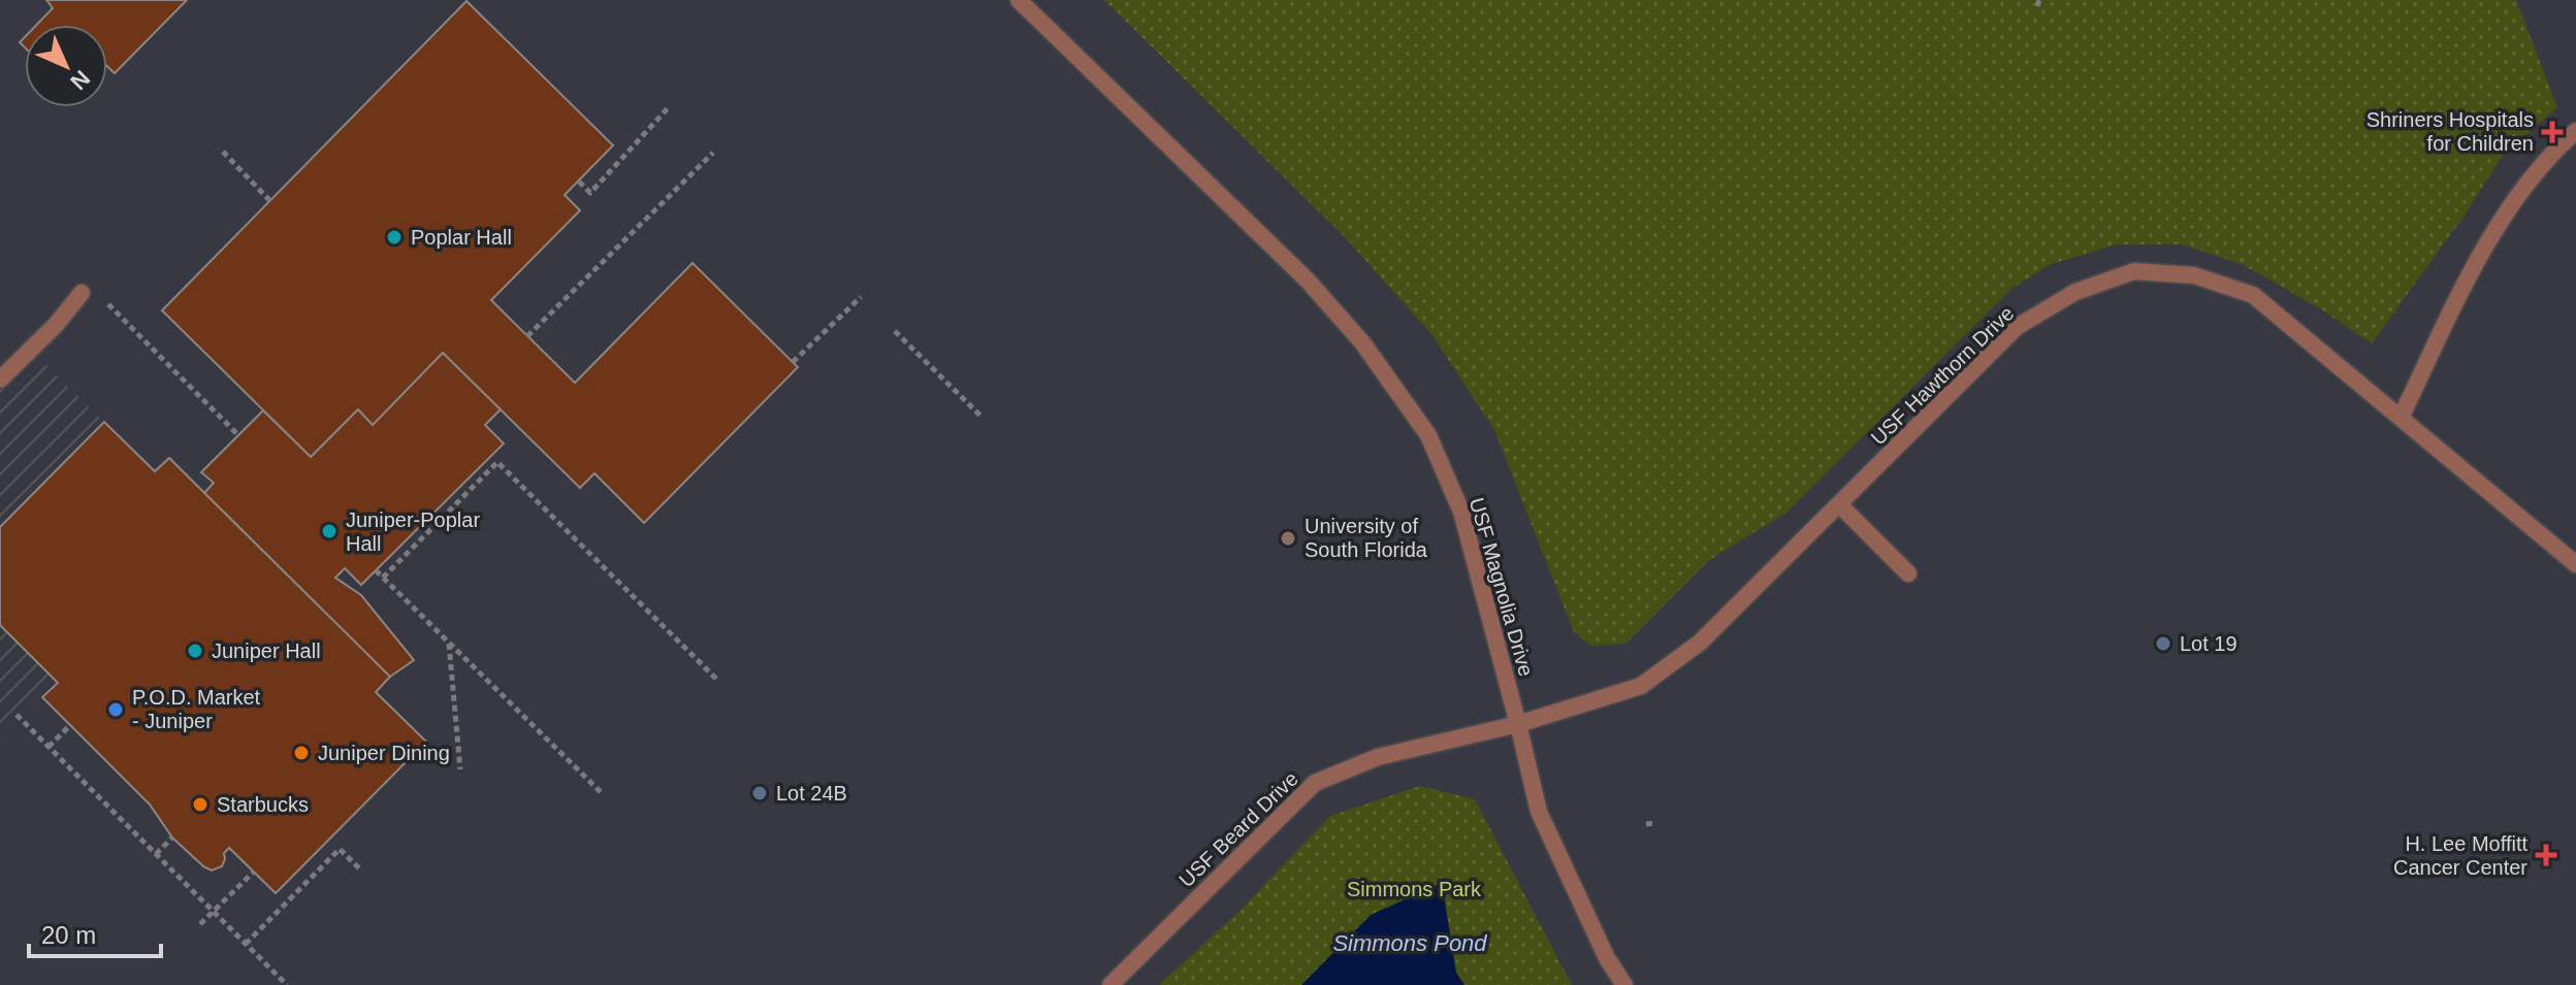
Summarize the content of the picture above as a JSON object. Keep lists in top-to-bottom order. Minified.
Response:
{"streets":{"street":["USF Hawthorn Drive","USF Magnolia Drive","USF Beard Drive"]},"crossings":[["USF Hawthorn Drive","USF Magnolia Drive"],["USF Hawthorn Drive","USF Beard Drive"],["USF Magnolia Drive","USF Beard Drive"]],"water":["Simmons Pond"],"parks":["Simmons Park"],"places":{"health":["Shriners Hospitals for Children","H. Lee Moffitt Cancer Center"],"other":["Poplar Hall","Juniper-Poplar Hall","University of South Florida","Lot 19","Juniper Hall","P.O.D. Market - Juniper","Juniper Dining","Lot 24B","Starbucks"]},"scale_bar":"20 m","north":"bottom right"}
